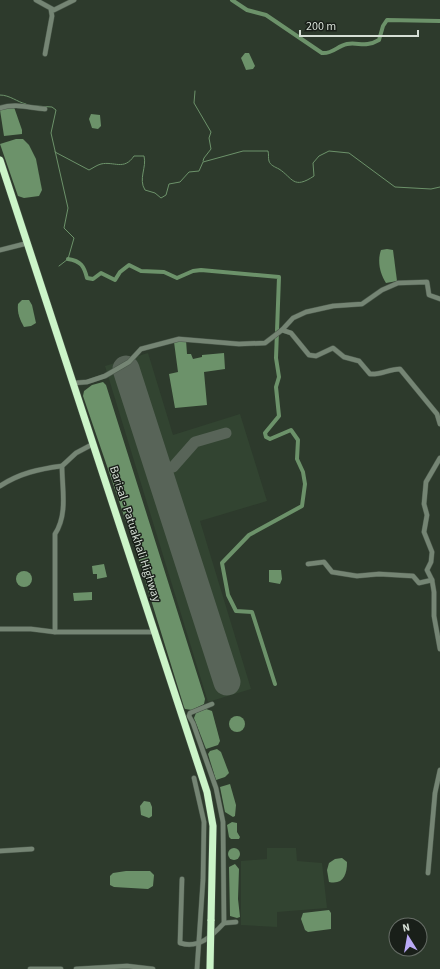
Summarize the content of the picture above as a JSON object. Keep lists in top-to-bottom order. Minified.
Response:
{"streets":{"highway":["Barisal - Patuakhali Highway"]},"scale_bar":"200 m","north":"top"}
